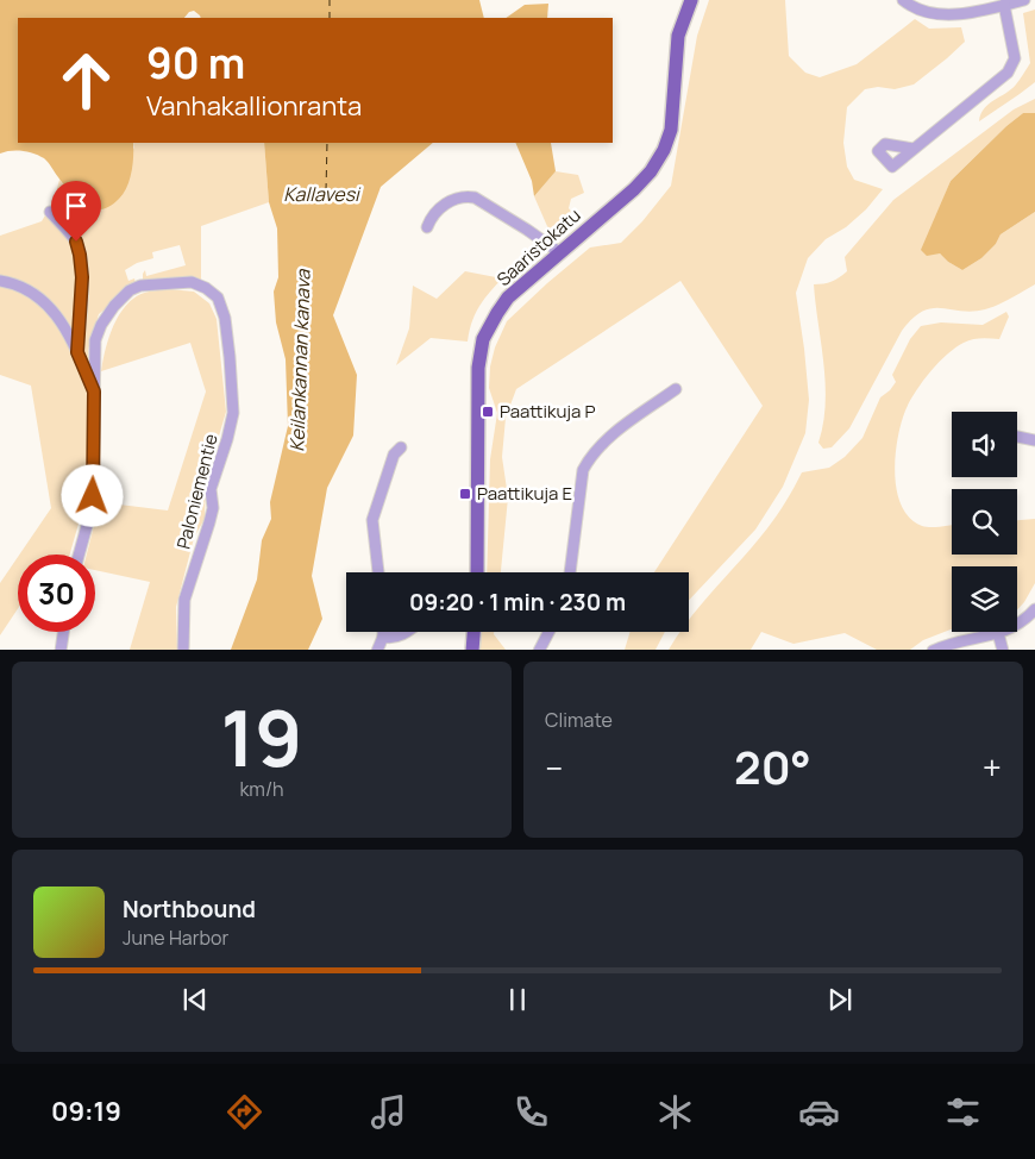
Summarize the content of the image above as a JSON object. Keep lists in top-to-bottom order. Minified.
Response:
{"streets":{"main road":["Saaristokatu"],"street":["Paloniementie"]},"water":["Kallavesi","Keilankannan kanava"],"places":{"transit":["Paattikuja P","Paattikuja E"]},"page":{"turn":["90 m","Vanhakallionranta"],"limit":"30","trip":"09:20 · 1 min · 230 m","tile":[["19","km/h"],"Climate"],"heat":["−","20°","+"],"song":["Northbound","June Harbor"],"tabs":"09:19"}}
